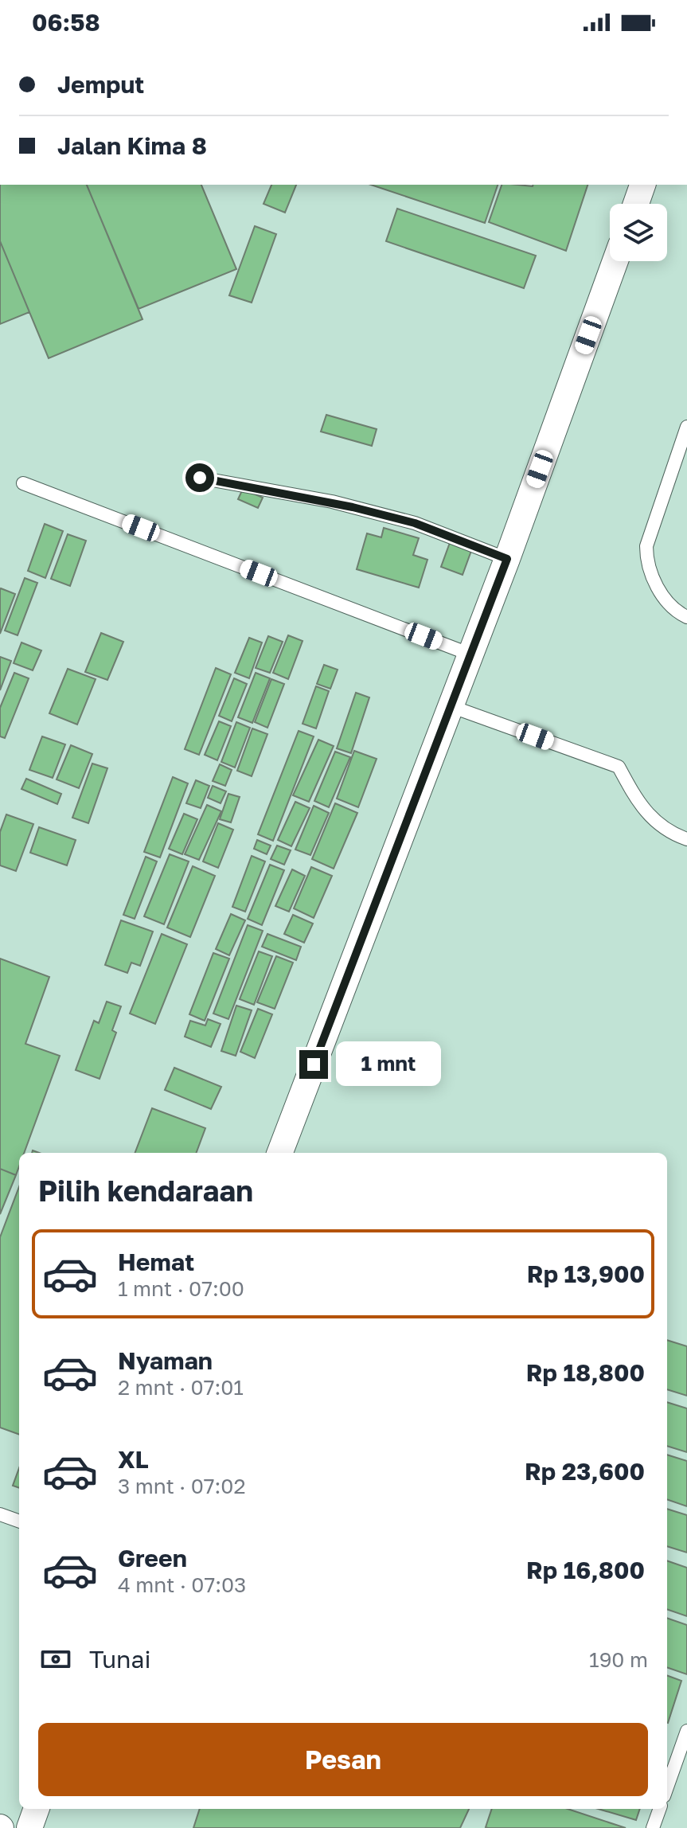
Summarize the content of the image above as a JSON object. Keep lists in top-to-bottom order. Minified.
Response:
{"page":{"status":"06:58","banner":["Jemput","Jalan Kima 8"],"bubble":"1 mnt","heading":"Pilih kendaraan","list":[{"name":"Hemat","note":"1 mnt · 07:00","value":"Rp 13,900"},{"name":"Nyaman","note":"2 mnt · 07:01","value":"Rp 18,800"},{"name":"XL","note":"3 mnt · 07:02","value":"Rp 23,600"},{"name":"Green","note":"4 mnt · 07:03","value":"Rp 16,800"}],"pay":["Tunai","190 m"],"buttons":"Pesan"}}
